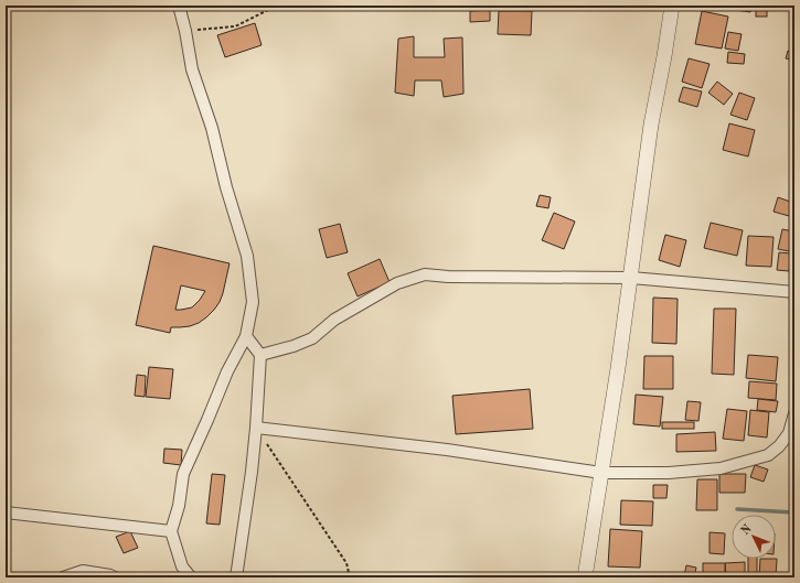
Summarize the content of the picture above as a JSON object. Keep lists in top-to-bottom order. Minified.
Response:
{"north":"top left"}
